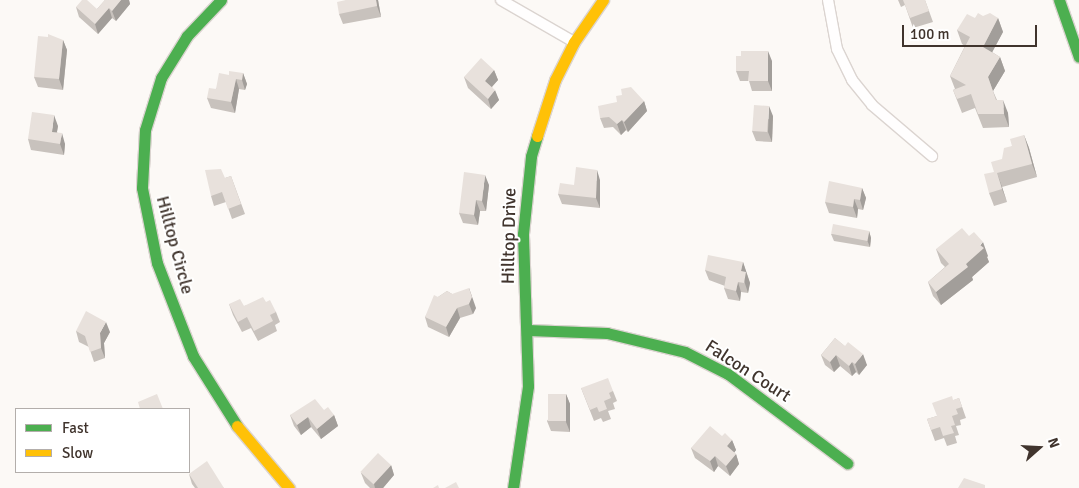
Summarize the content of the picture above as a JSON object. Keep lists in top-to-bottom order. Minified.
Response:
{"streets":{"street":["Hilltop Drive","Hilltop Circle","Falcon Court"]},"crossings":[["Hilltop Drive","Falcon Court"]],"legend":["Fast","Slow"],"scale_bar":"100 m","north":"right"}
